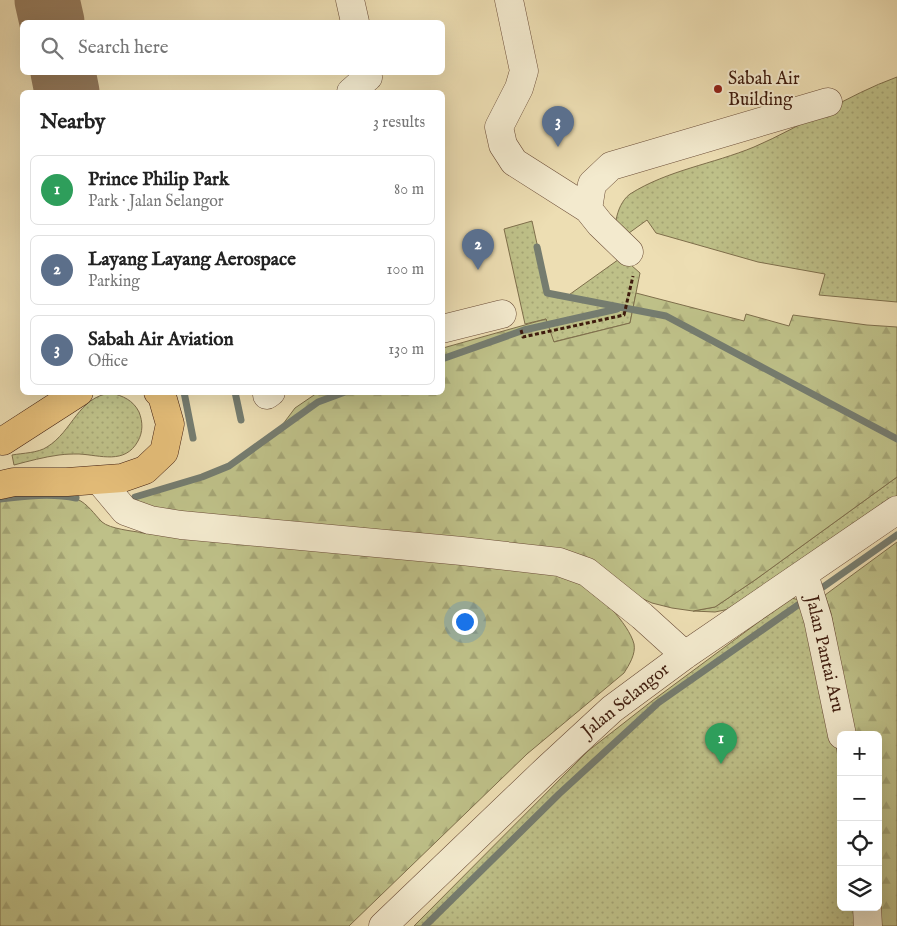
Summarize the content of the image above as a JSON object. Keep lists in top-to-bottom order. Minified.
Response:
{"streets":{"street":["Jalan Pantai Aru","Jalan Selangor"]},"crossings":[["Jalan Pantai Aru","Jalan Selangor"]],"places":["Sabah Air Building"],"page":{"search":"Search here","heading":["Nearby","3 results"],"pins":["3","2","1"],"list":[{"mark":"1","name":"Prince Philip Park","note":"Park · Jalan Selangor","value":"80 m"},{"mark":"2","name":"Layang Layang Aerospace","note":"Parking","value":"100 m"},{"mark":"3","name":"Sabah Air Aviation","note":"Office","value":"130 m"}],"map_buttons":["+","−"]}}
